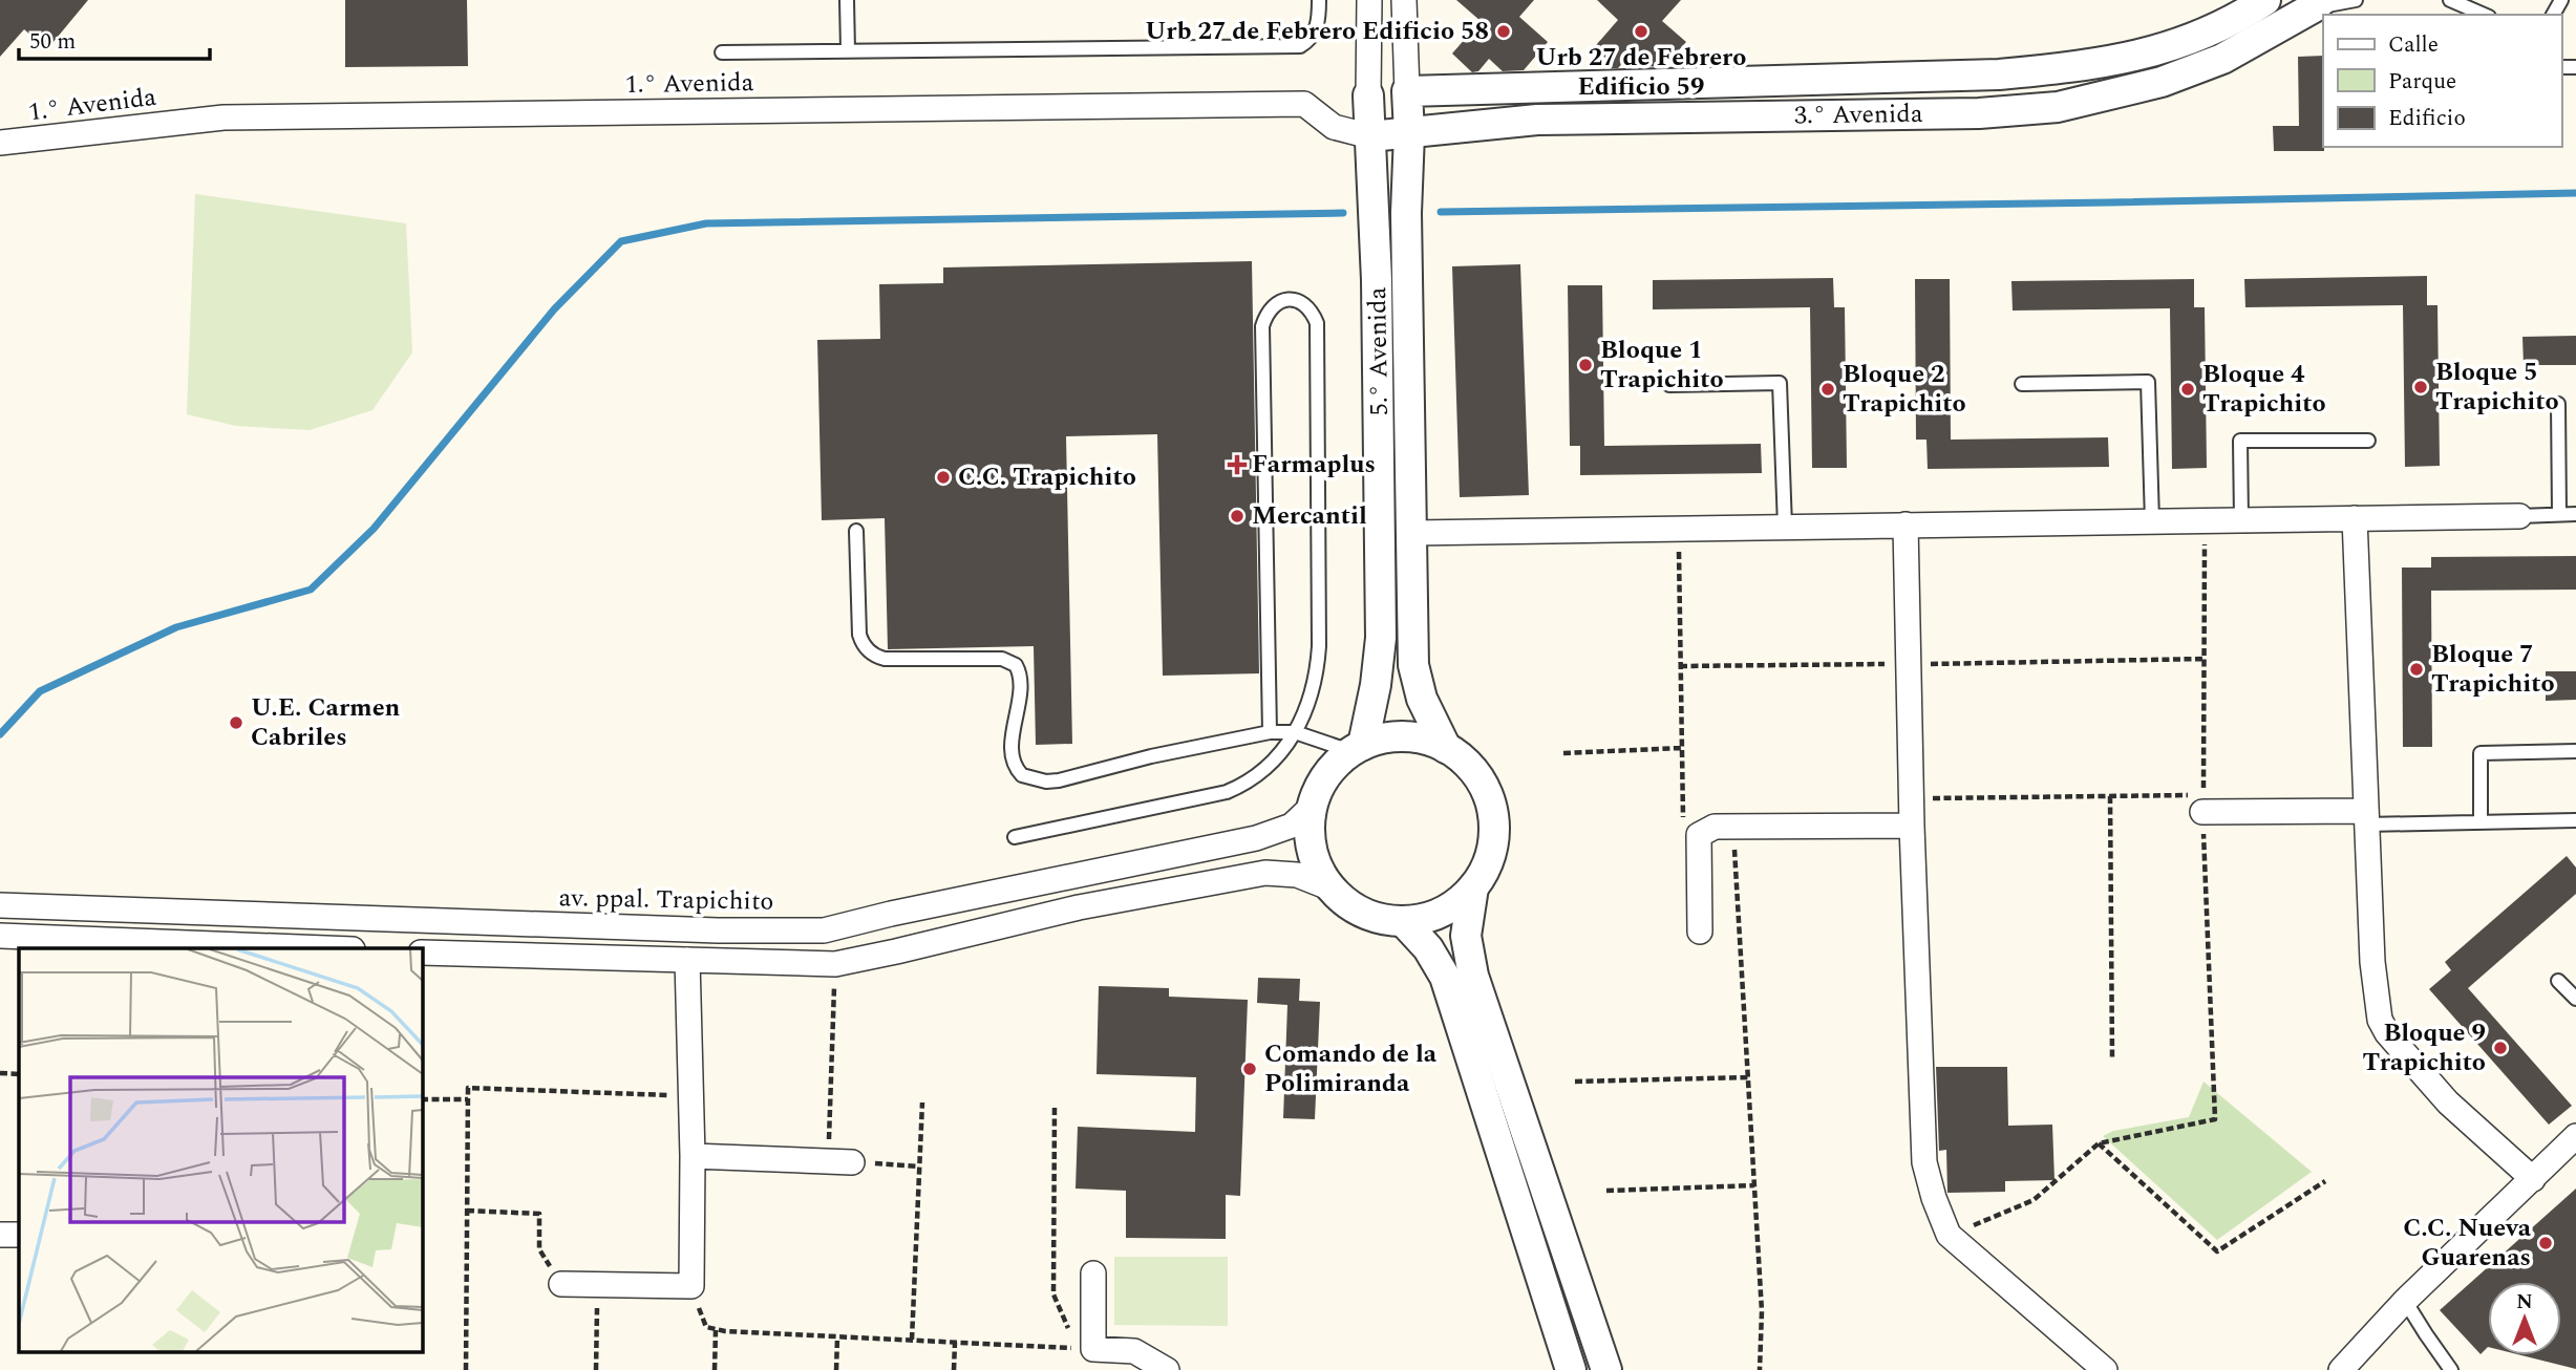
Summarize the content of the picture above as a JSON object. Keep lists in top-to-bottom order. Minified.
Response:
{"streets":{"street":["1.° Avenida","3.° Avenida","5.° Avenida","av. ppal. Trapichito"]},"crossings":[["1.° Avenida","3.° Avenida"],["1.° Avenida","5.° Avenida"],["3.° Avenida","5.° Avenida"],["5.° Avenida","av. ppal. Trapichito"]],"places":{"other":["Urb 27 de Febrero Edificio 58","Urb 27 de Febrero Edificio 59","Bloque 1 Trapichito","Bloque 5 Trapichito","Bloque 2 Trapichito","Bloque 4 Trapichito","C.C. Trapichito","Mercantil","Bloque 7 Trapichito","U.E. Carmen Cabriles","Bloque 9 Trapichito","Comando de la Polimiranda","C.C. Nueva Guarenas"],"health":["Farmaplus"]},"legend":["Calle","Parque","Edificio"],"scale_bar":"50 m","north":"top"}
